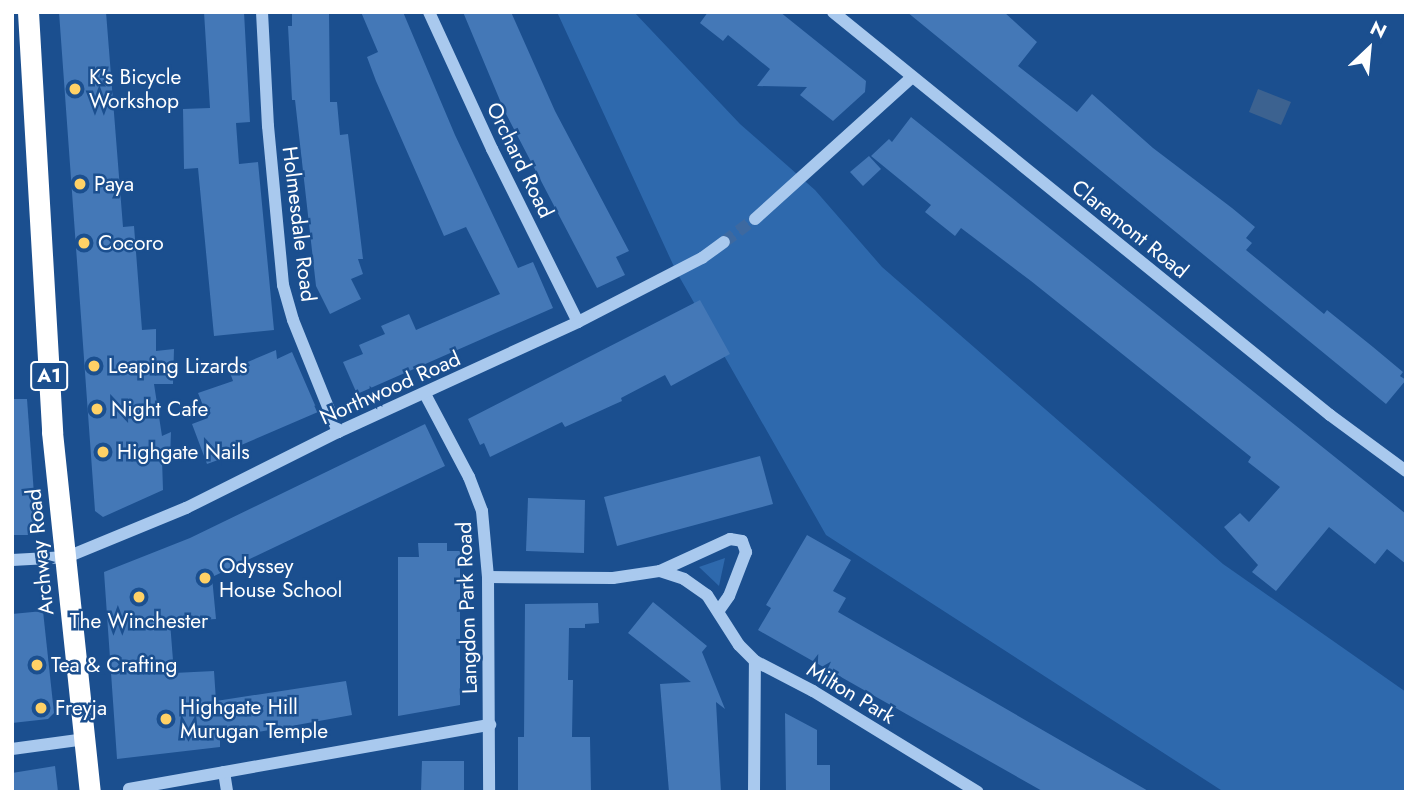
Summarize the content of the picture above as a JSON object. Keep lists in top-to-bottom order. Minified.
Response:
{"streets":{"highway":["A1","Archway Road"],"street":["Orchard Road","Holmesdale Road","Claremont Road","Northwood Road","Langdon Park Road","Milton Park"]},"crossings":[["Orchard Road","Northwood Road"],["Holmesdale Road","Northwood Road"],["Northwood Road","Archway Road"],["Northwood Road","Langdon Park Road"]],"places":["K's Bicycle Workshop","Paya","Cocoro","Leaping Lizards","Night Cafe","Highgate Nails","Odyssey House School","The Winchester","Tea & Crafting","Freyja","Highgate Hill Murugan Temple"],"north":"top right"}
